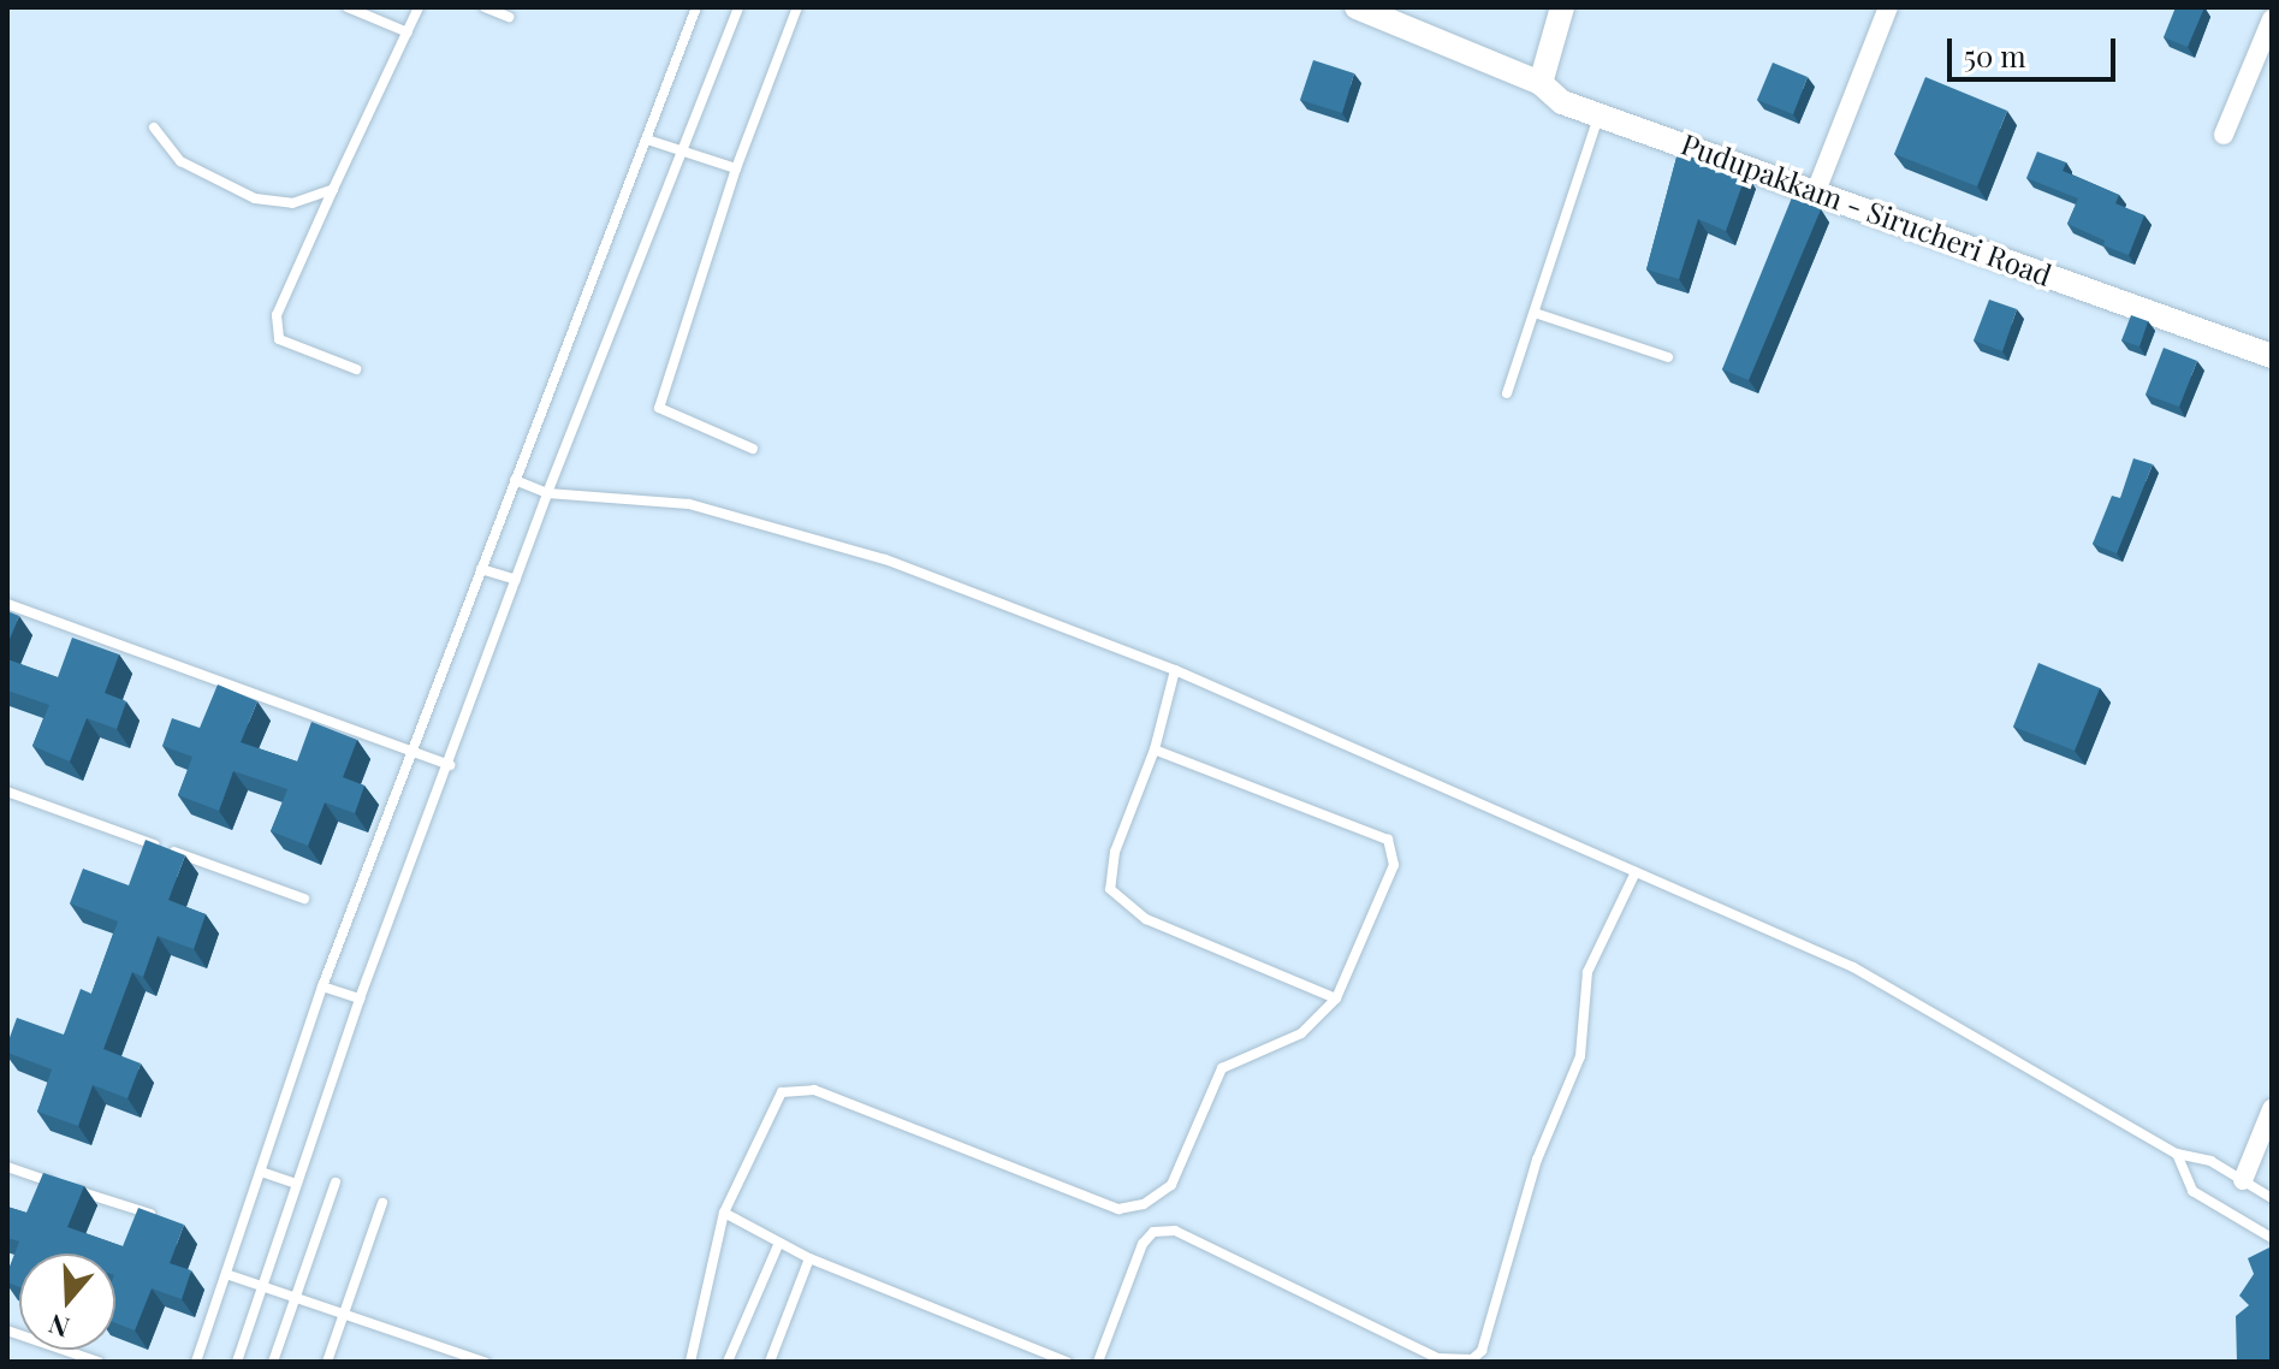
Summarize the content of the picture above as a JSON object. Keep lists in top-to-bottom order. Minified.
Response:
{"streets":{"street":["Pudupakkam - Sirucheri Road"]},"scale_bar":"50 m","north":"bottom"}
